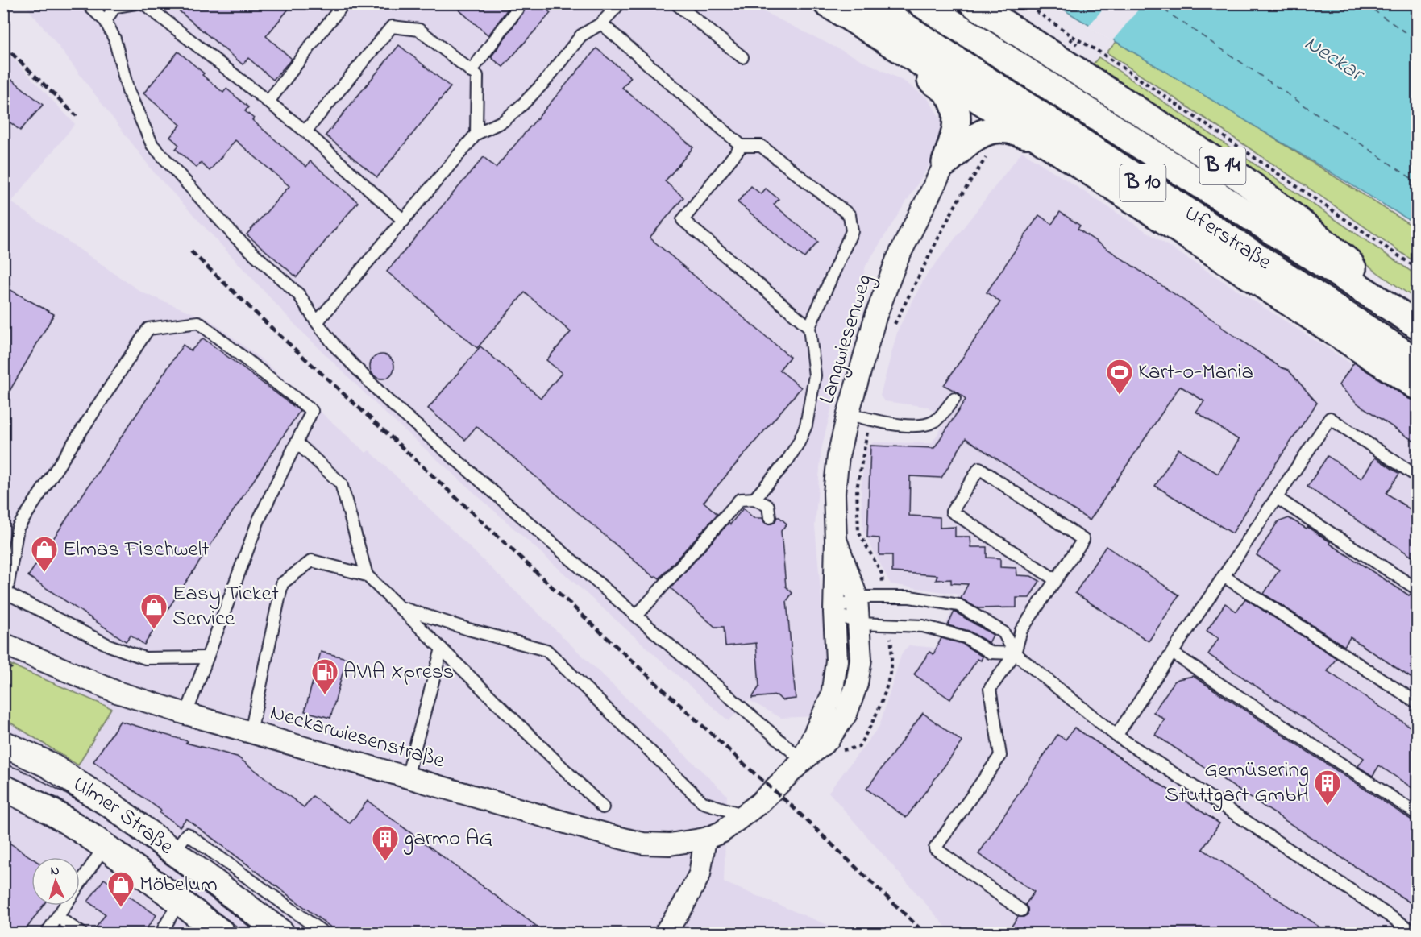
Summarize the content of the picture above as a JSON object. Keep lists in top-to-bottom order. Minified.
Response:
{"streets":{"highway":["B 14","B 10","Uferstraße"],"street":["Langwiesenweg","Neckarwiesenstraße","Ulmer Straße"]},"crossings":[["B 14","Uferstraße"],["Langwiesenweg","Neckarwiesenstraße"]],"water":["Neckar"],"places":{"sports":["Kart-o-Mania"],"shop":["Elmas Fischwelt","Easy Ticket Service","Möbelum"],"fuel station":["AVIA Xpress"],"building":["Gemüsering Stuttgart GmbH","garmo AG"]},"north":"top"}
